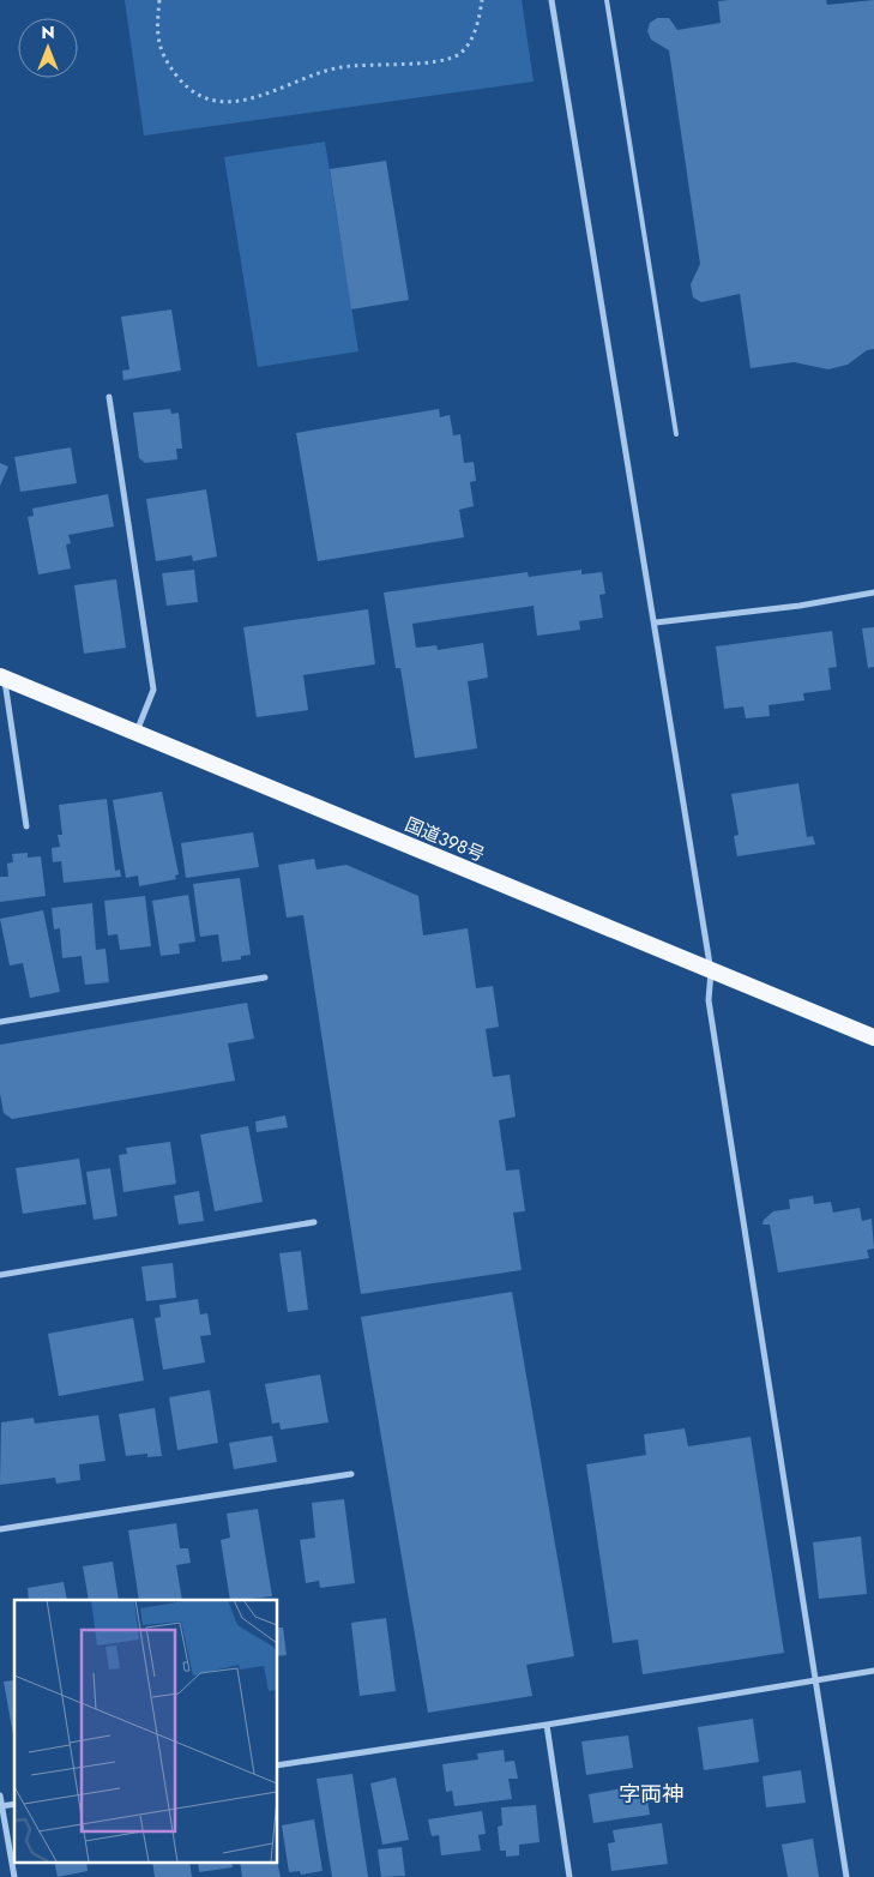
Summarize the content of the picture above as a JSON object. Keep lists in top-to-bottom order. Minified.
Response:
{"streets":{"highway":["国道398号"]},"districts":["字両神"],"north":"top"}
